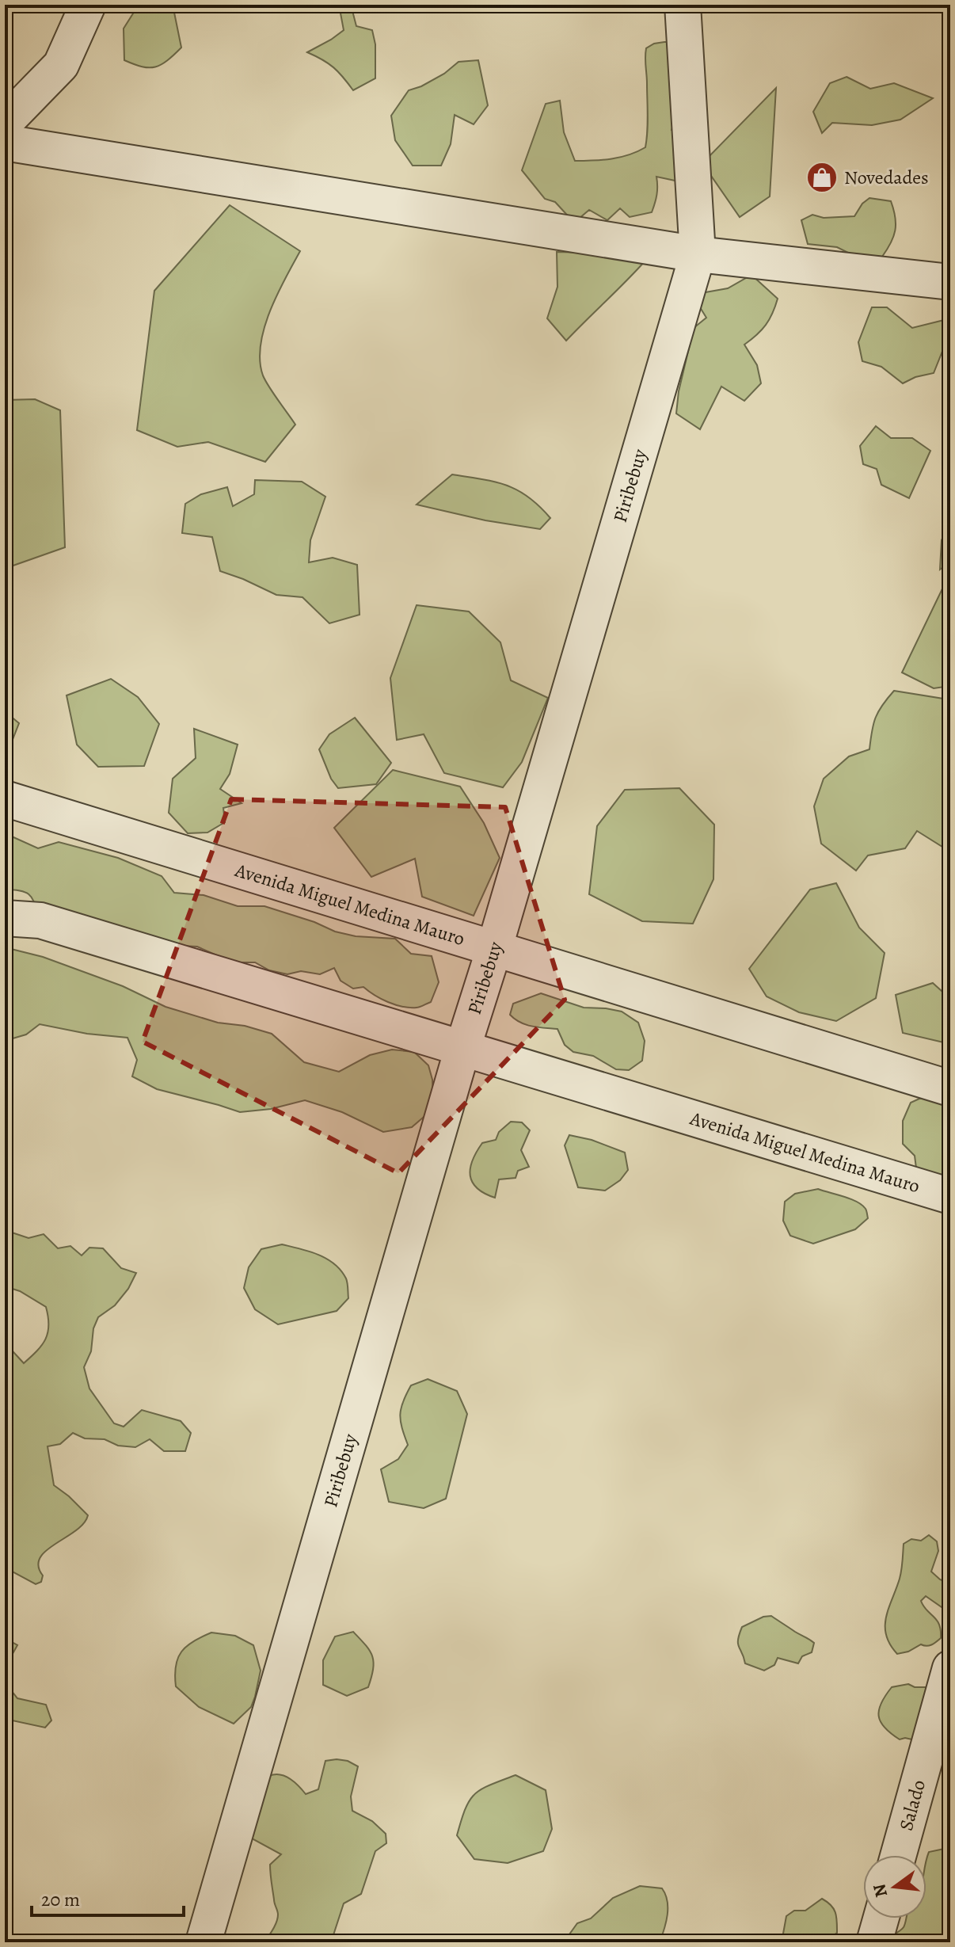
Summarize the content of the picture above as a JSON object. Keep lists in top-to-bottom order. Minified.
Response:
{"streets":{"street":["Piribebuy","Avenida Miguel Medina Mauro","Salado"]},"crossings":[["Piribebuy","Avenida Miguel Medina Mauro"]],"places":{"shop":["Novedades"]},"scale_bar":"20 m","north":"left"}
